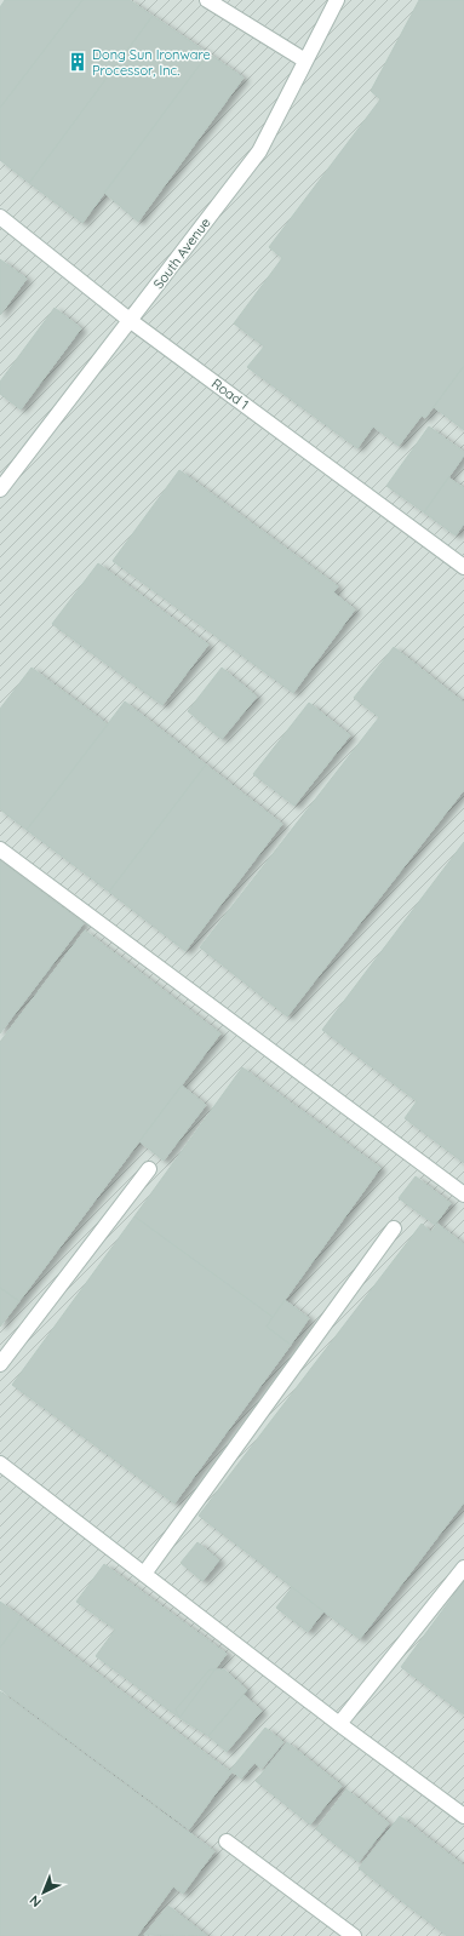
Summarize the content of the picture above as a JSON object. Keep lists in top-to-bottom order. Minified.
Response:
{"streets":{"street":["South Avenue","Road 1"]},"crossings":[["South Avenue","Road 1"]],"places":{"building":["Dong Sun Ironware Processor, Inc."]},"north":"bottom left"}
